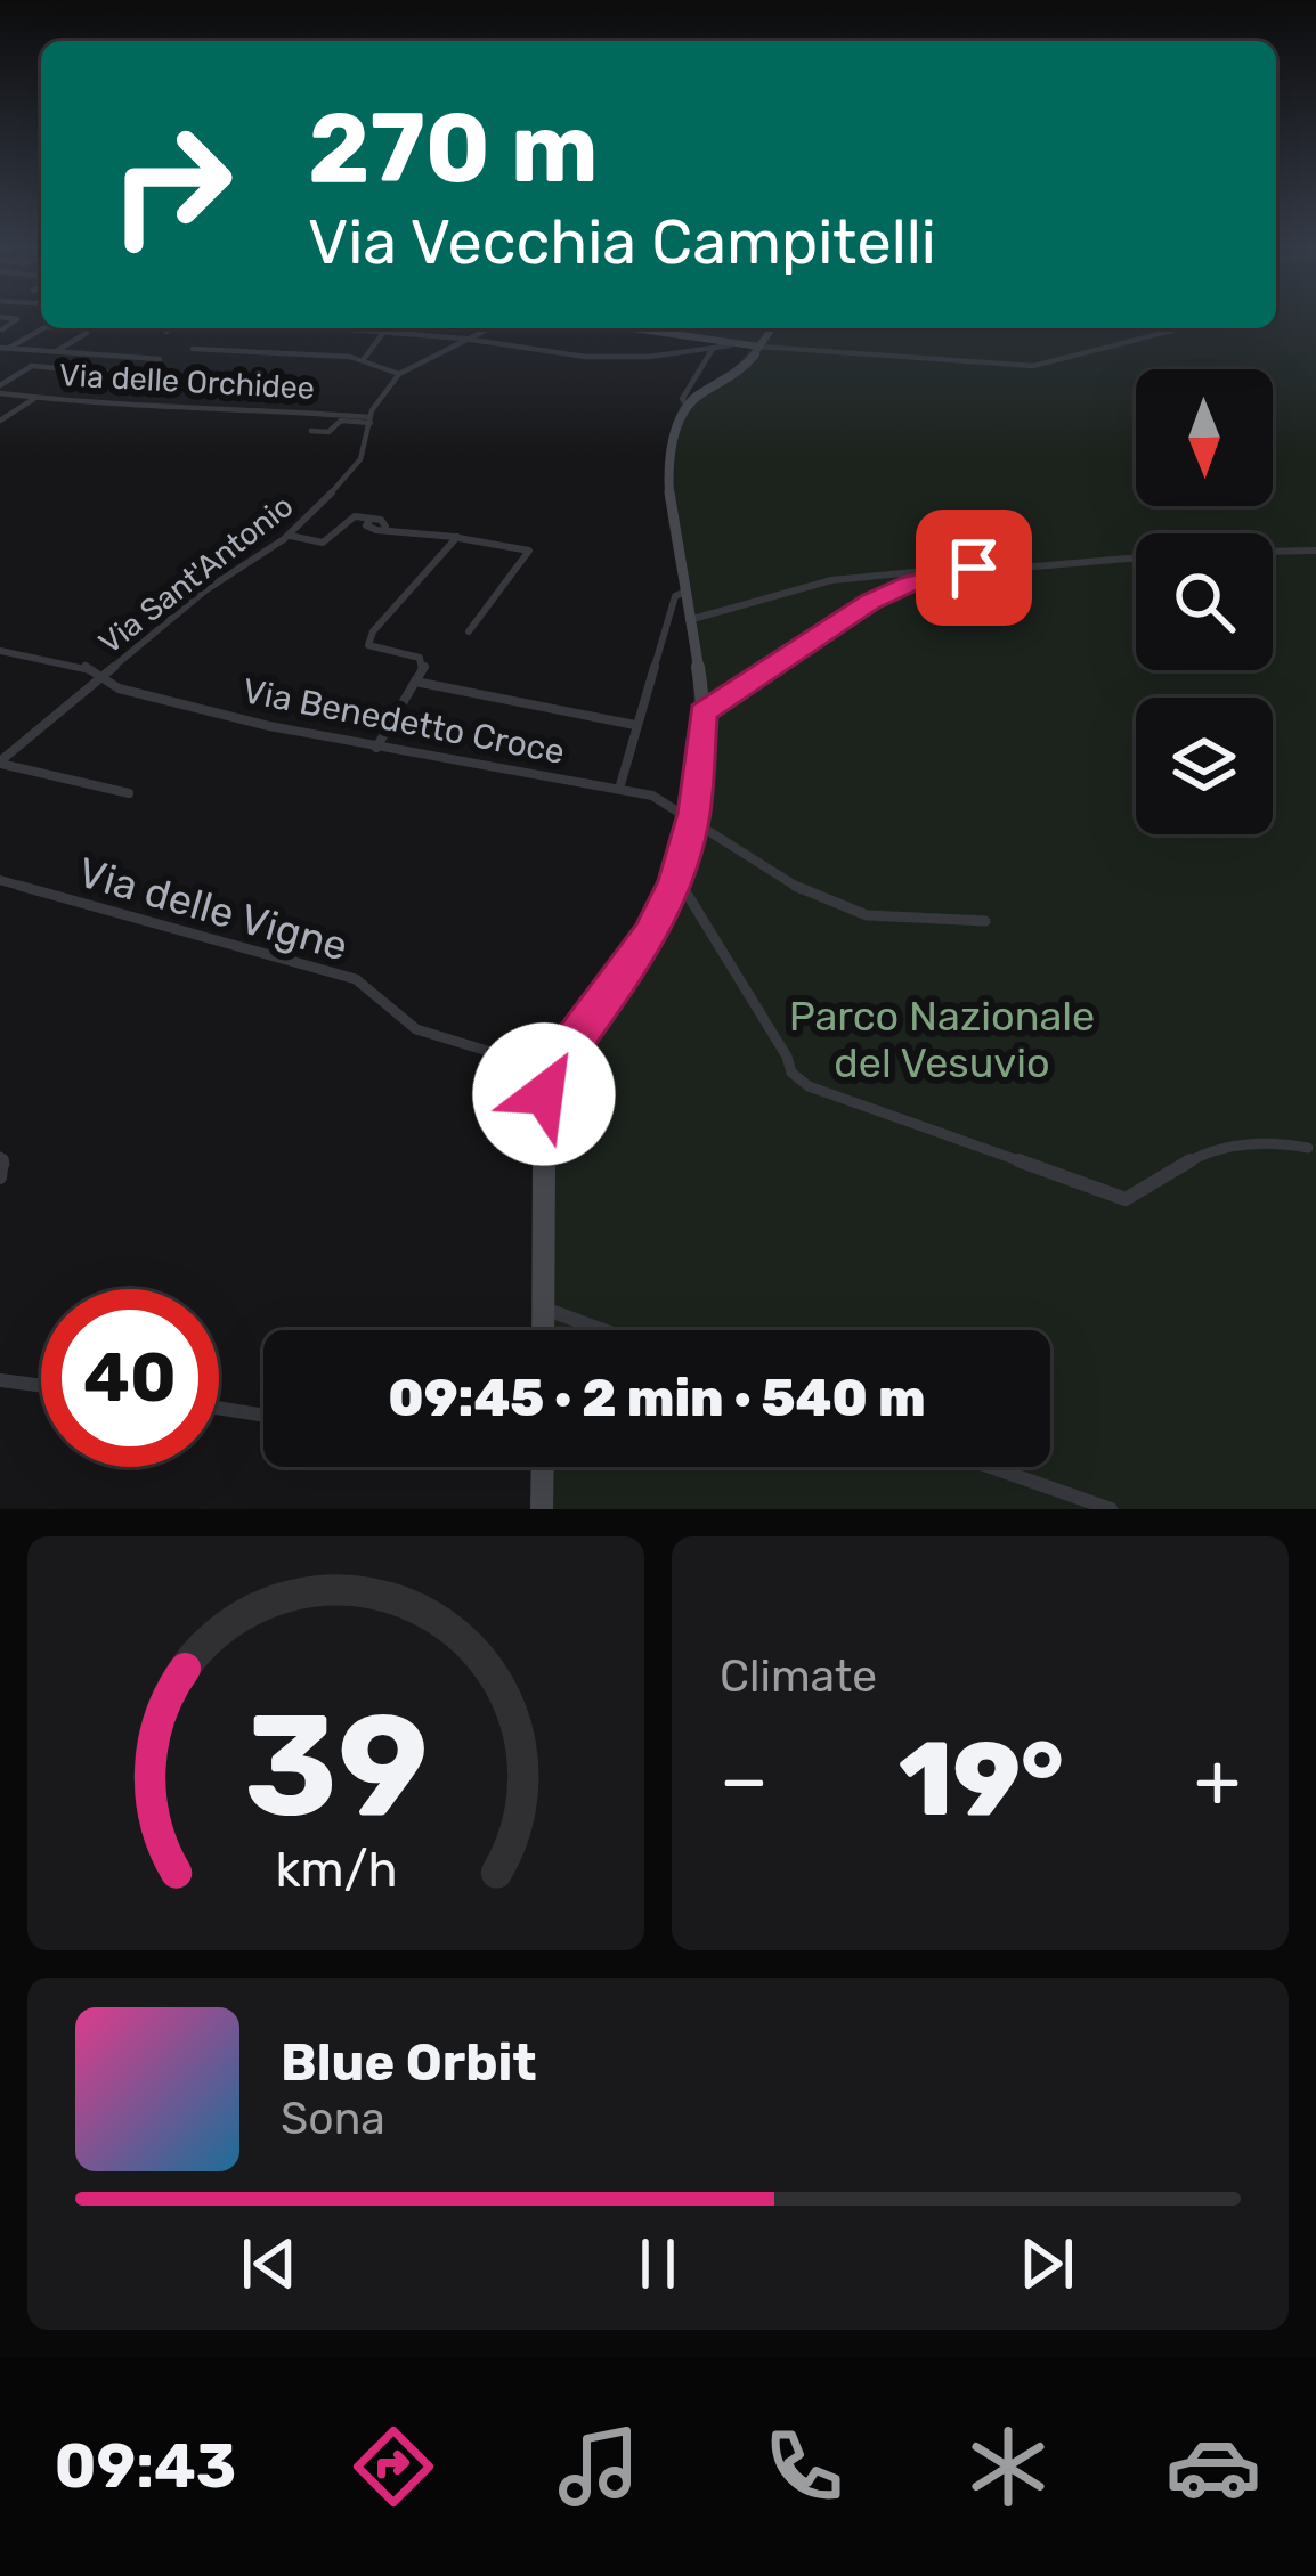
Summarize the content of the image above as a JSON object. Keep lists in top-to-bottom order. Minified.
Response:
{"streets":{"street":["Via delle Orchidee","Via Sant'Antonio","Via Benedetto Croce","Via delle Vigne"]},"crossings":[["Via delle Orchidee","Via Sant'Antonio"],["Via Sant'Antonio","Via Benedetto Croce"]],"parks":["Parco Nazionale del Vesuvio"],"north":"bottom","page":{"turn":["270 m","Via Vecchia Campitelli"],"limit":"40","trip":"09:45 · 2 min · 540 m","tile":"Climate","heat":["−","19°","+"],"song":["Blue Orbit","Sona"],"tabs":"09:43","gauge":["39","km/h"]}}
